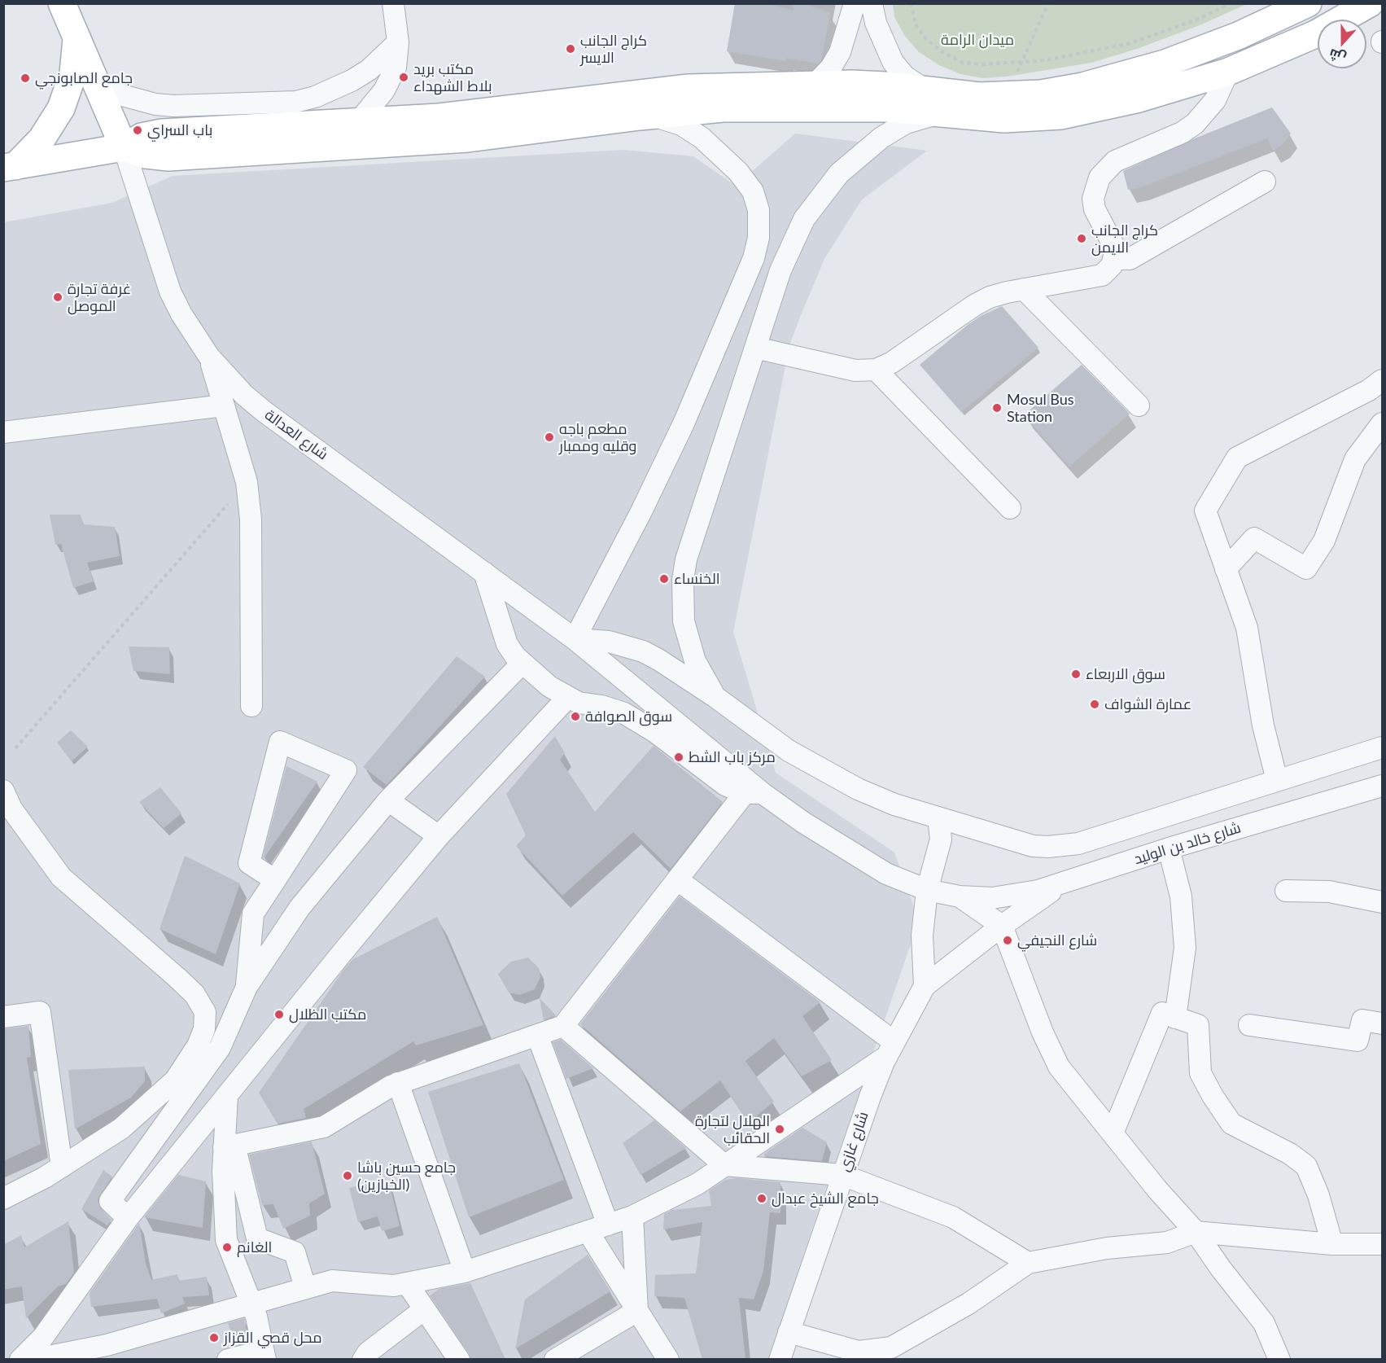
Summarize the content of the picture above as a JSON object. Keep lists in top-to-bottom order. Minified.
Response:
{"streets":{"street":["شارع العدالة","شارع خالد بن الوليد","شارع غازي"]},"crossings":[["شارع خالد بن الوليد","شارع غازي"]],"parks":["ميدان الرامة"],"places":["كراج الجانب الايسر","مكتب بريد بلاط الشهداء","جامع الصابونجي","باب السراي","كراج الجانب الايمن","غرفة تجارة الموصل","Mosul Bus Station","مطعم باجه وقليه وممبار","الخنساء","سوق الاربعاء","عمارة الشواف","سوق الصوافة","مركز باب الشط","شارع النجيفي","مكتب الظلال","الهلال لتجارة الحقائب","جامع حسين باشا (الخبازين)","جامع الشيخ عبدال","الغانم","محل قصي القزاز"],"north":"bottom"}
